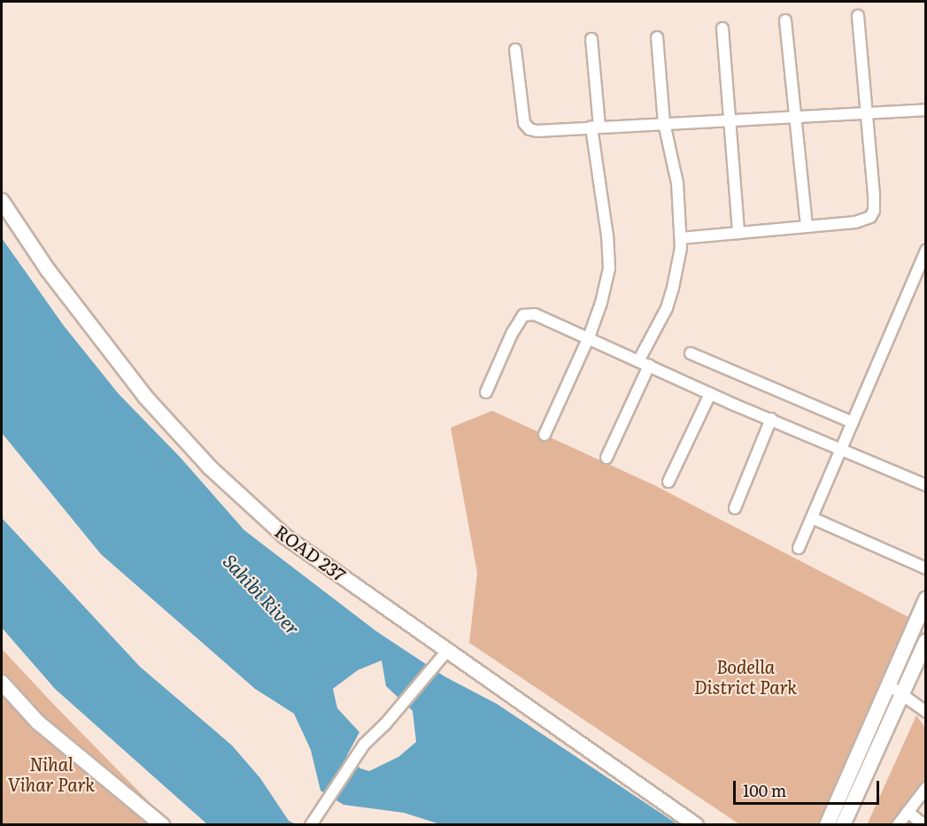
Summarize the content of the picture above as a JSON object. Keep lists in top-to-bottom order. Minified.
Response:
{"streets":{"street":["ROAD 237"]},"water":["Sahibi River"],"parks":["Bodella District Park","Nihal Vihar Park"],"scale_bar":"100 m"}
